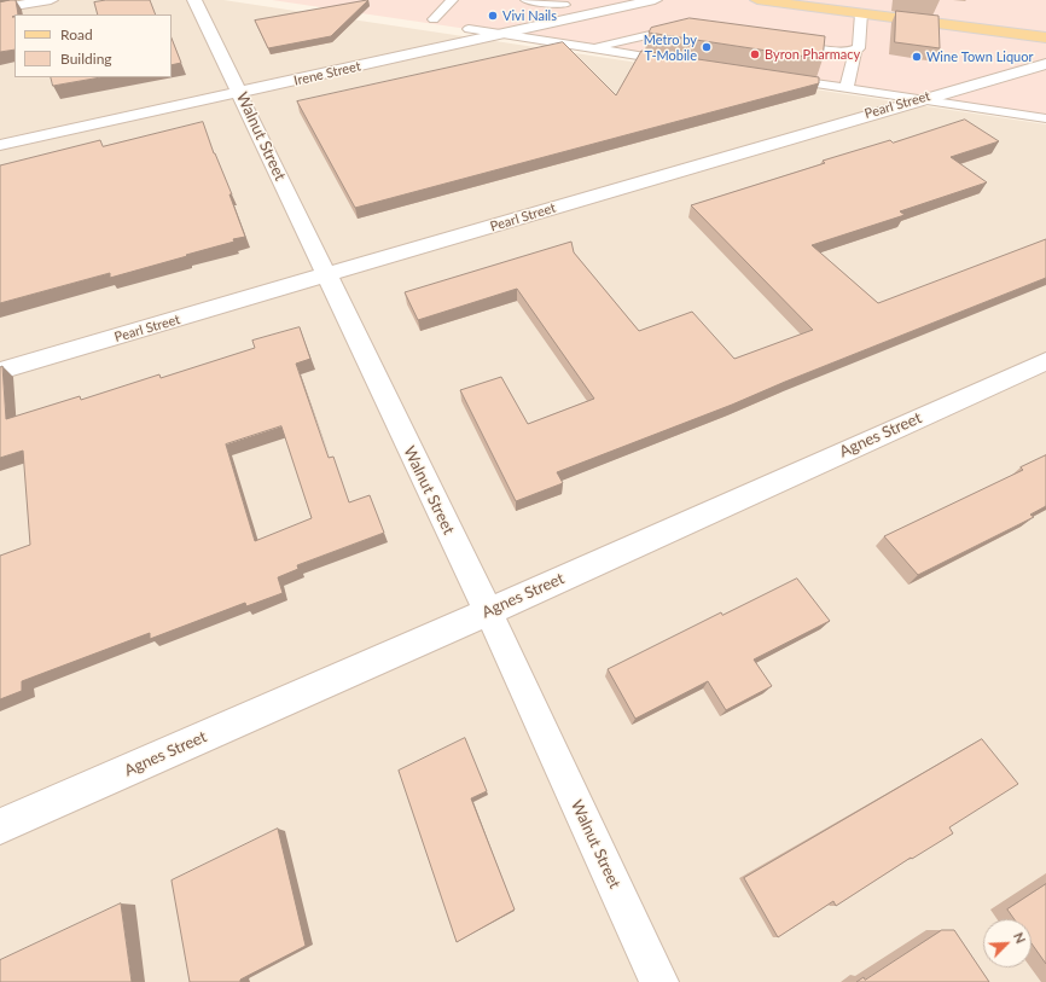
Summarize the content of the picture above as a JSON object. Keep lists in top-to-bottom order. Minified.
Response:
{"streets":{"street":["Irene Street","Pearl Street","Walnut Street","Agnes Street"]},"crossings":[["Irene Street","Walnut Street"],["Pearl Street","Walnut Street"],["Walnut Street","Agnes Street"]],"places":["Vivi Nails","Metro by T-Mobile","Byron Pharmacy","Wine Town Liquor"],"legend":["Road","Building"],"north":"top right"}
